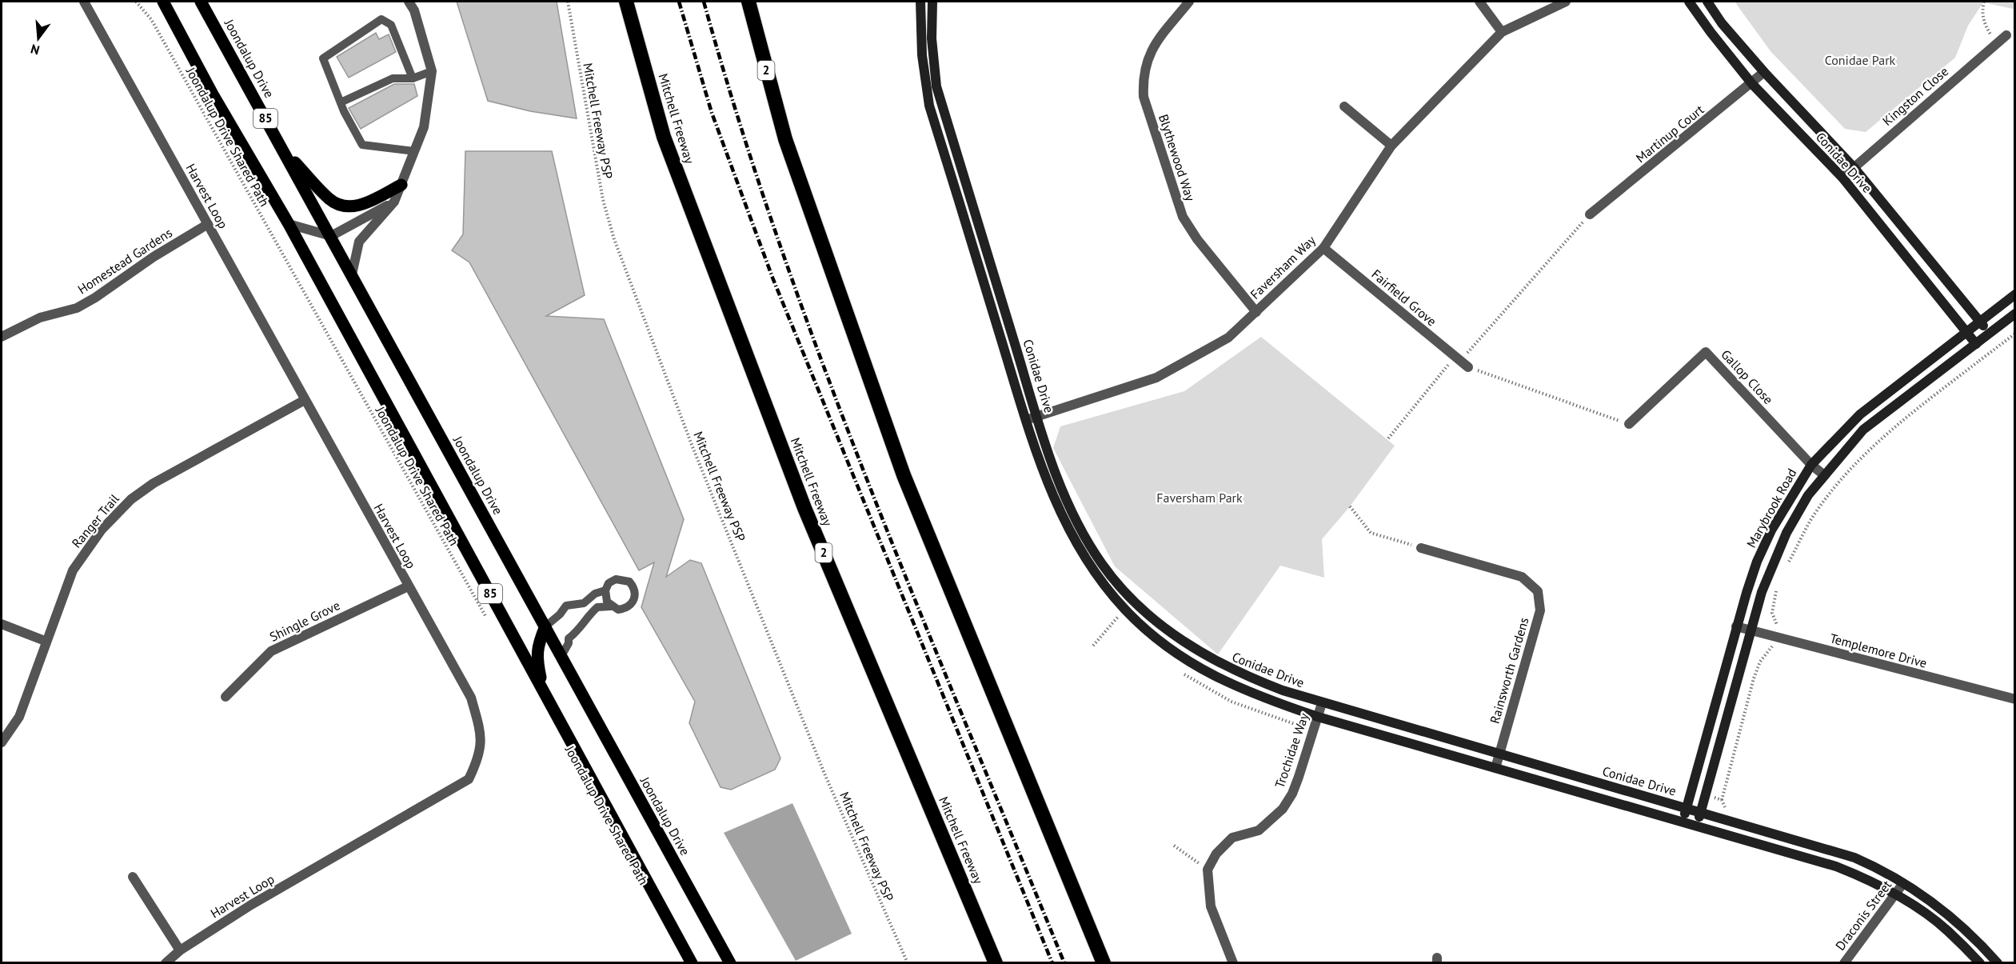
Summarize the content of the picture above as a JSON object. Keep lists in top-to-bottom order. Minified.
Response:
{"streets":{"highway":["2","Mitchell Freeway"],"main road":["Joondalup Drive","85"],"street":["Kingston Close","Martinup Court","Blythewood Way","Conidae Drive","Harvest Loop","Homestead Gardens","Faversham Way","Fairfield Grove","Gallop Close","Marybrook Road","Ranger Trail","Shingle Grove","Templemore Drive","Rainsworth Gardens","Trochidae Way","Draconis Street"],"path":["Mitchell Freeway PSP","Joondalup Drive Shared Path"]},"crossings":[["Kingston Close","Conidae Drive"],["Martinup Court","Conidae Drive"],["Blythewood Way","Faversham Way"],["Conidae Drive","Faversham Way"],["Conidae Drive","Marybrook Road"],["Conidae Drive","Rainsworth Gardens"],["Conidae Drive","Trochidae Way"],["Conidae Drive","Draconis Street"],["Harvest Loop","Homestead Gardens"],["Harvest Loop","Ranger Trail"],["Harvest Loop","Shingle Grove"],["Faversham Way","Fairfield Grove"],["Gallop Close","Marybrook Road"],["Marybrook Road","Templemore Drive"]],"parks":["Conidae Park","Faversham Park"],"north":"bottom"}
